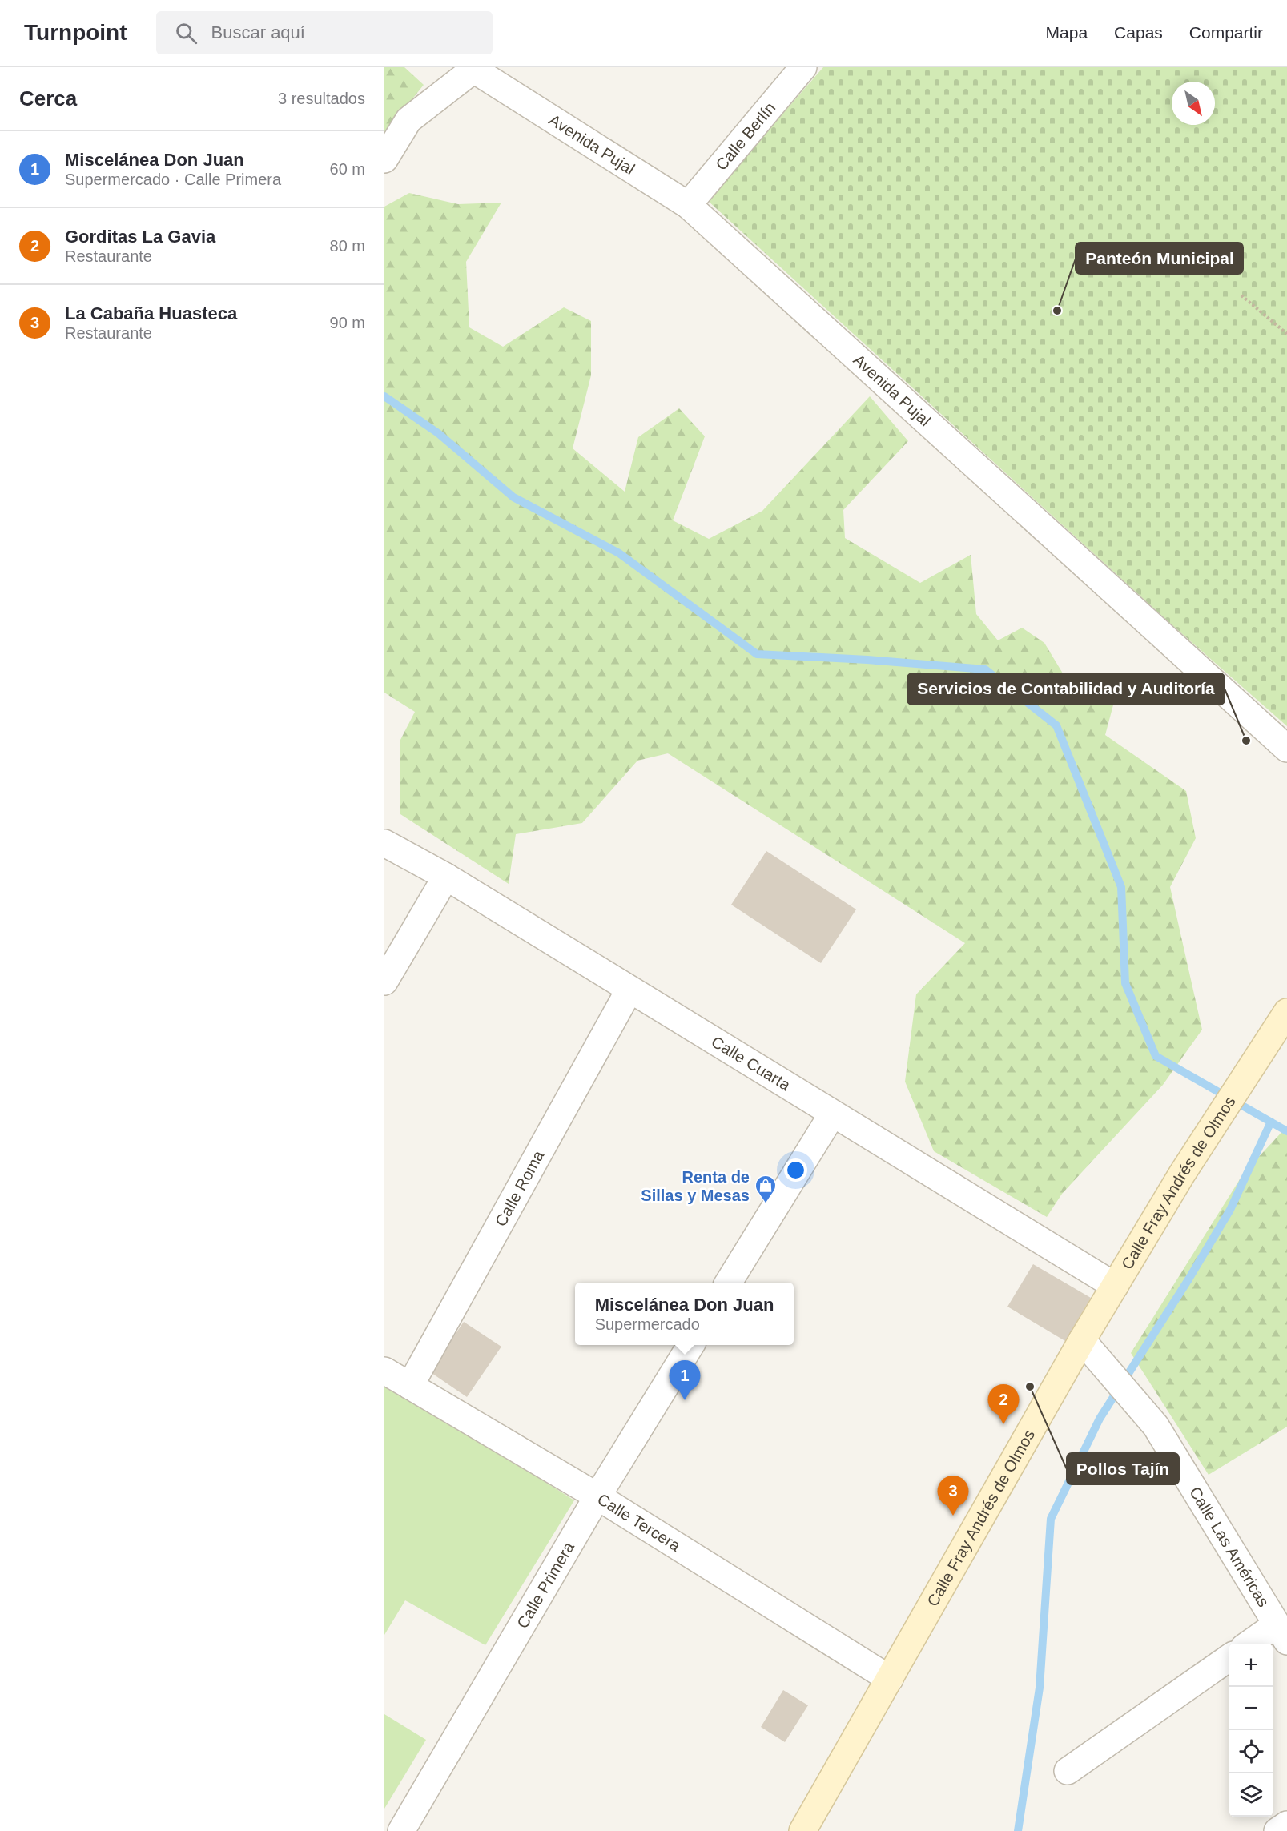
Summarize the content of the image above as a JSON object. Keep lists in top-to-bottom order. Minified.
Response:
{"streets":{"street":["Calle Berlín","Avenida Pujal","Calle Cuarta","Calle Fray Andrés de Olmos","Calle Roma","Calle Tercera","Calle Las Américas","Calle Primera"]},"crossings":[["Calle Berlín","Avenida Pujal"],["Calle Cuarta","Calle Fray Andrés de Olmos"],["Calle Cuarta","Calle Roma"],["Calle Fray Andrés de Olmos","Calle Tercera"],["Calle Fray Andrés de Olmos","Calle Las Américas"],["Calle Roma","Calle Tercera"],["Calle Tercera","Calle Primera"]],"places":{"other":["Panteón Municipal","Servicios de Contabilidad y Auditoría","Pollos Tajín"],"shop":["Renta de Sillas y Mesas"]},"north":"bottom right","page":{"header":"Turnpoint","search":"Buscar aquí","nav":["Mapa","Capas","Compartir"],"heading":["Cerca","3 resultados"],"list":[{"mark":"1","name":"Miscelánea Don Juan","note":"Supermercado · Calle Primera","value":"60 m"},{"mark":"2","name":"Gorditas La Gavia","note":"Restaurante","value":"80 m"},{"mark":"3","name":"La Cabaña Huasteca","note":"Restaurante","value":"90 m"}],"popup":["Miscelánea Don Juan","Supermercado"],"pins":["1","2","3"],"map_buttons":["+","−"]}}
